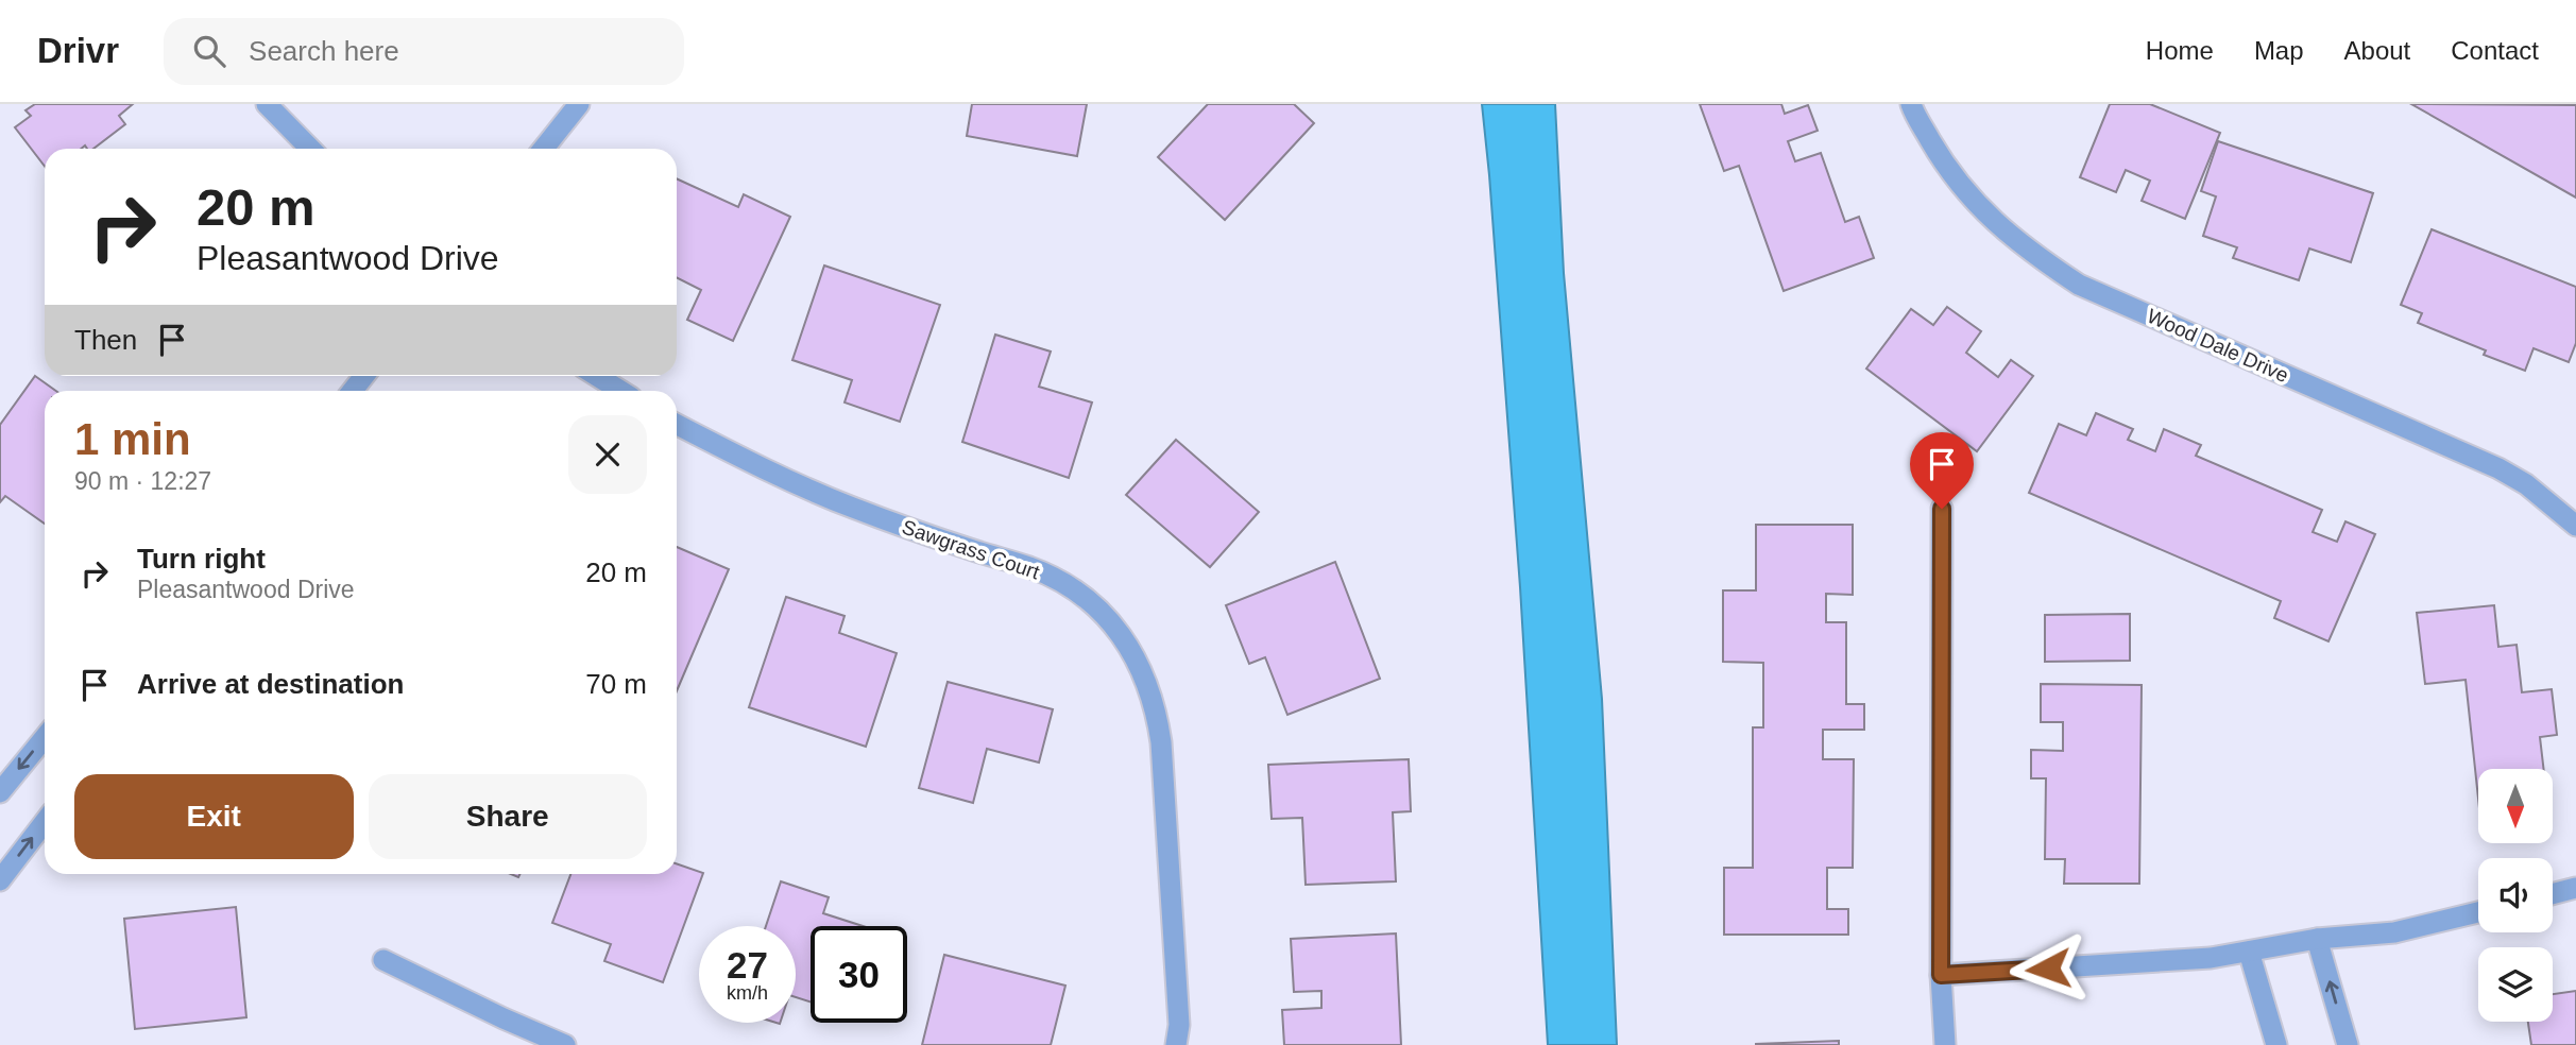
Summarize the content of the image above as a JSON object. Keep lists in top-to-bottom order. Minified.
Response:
{"streets":{"street":["Wood Dale Drive","Sawgrass Court"]},"north":"bottom","page":{"header":"Drivr","search":"Search here","nav":["Home","Map","About","Contact"],"turn":["20 m","Pleasantwood Drive"],"then":"Then","heading":["1 min","90 m · 12:27"],"list":[{"name":"Turn right","note":"Pleasantwood Drive","value":"20 m"},{"name":"Arrive at destination","value":"70 m"}],"buttons":["Exit","Share"],"speed":"27 km/h","limit":"30"}}
